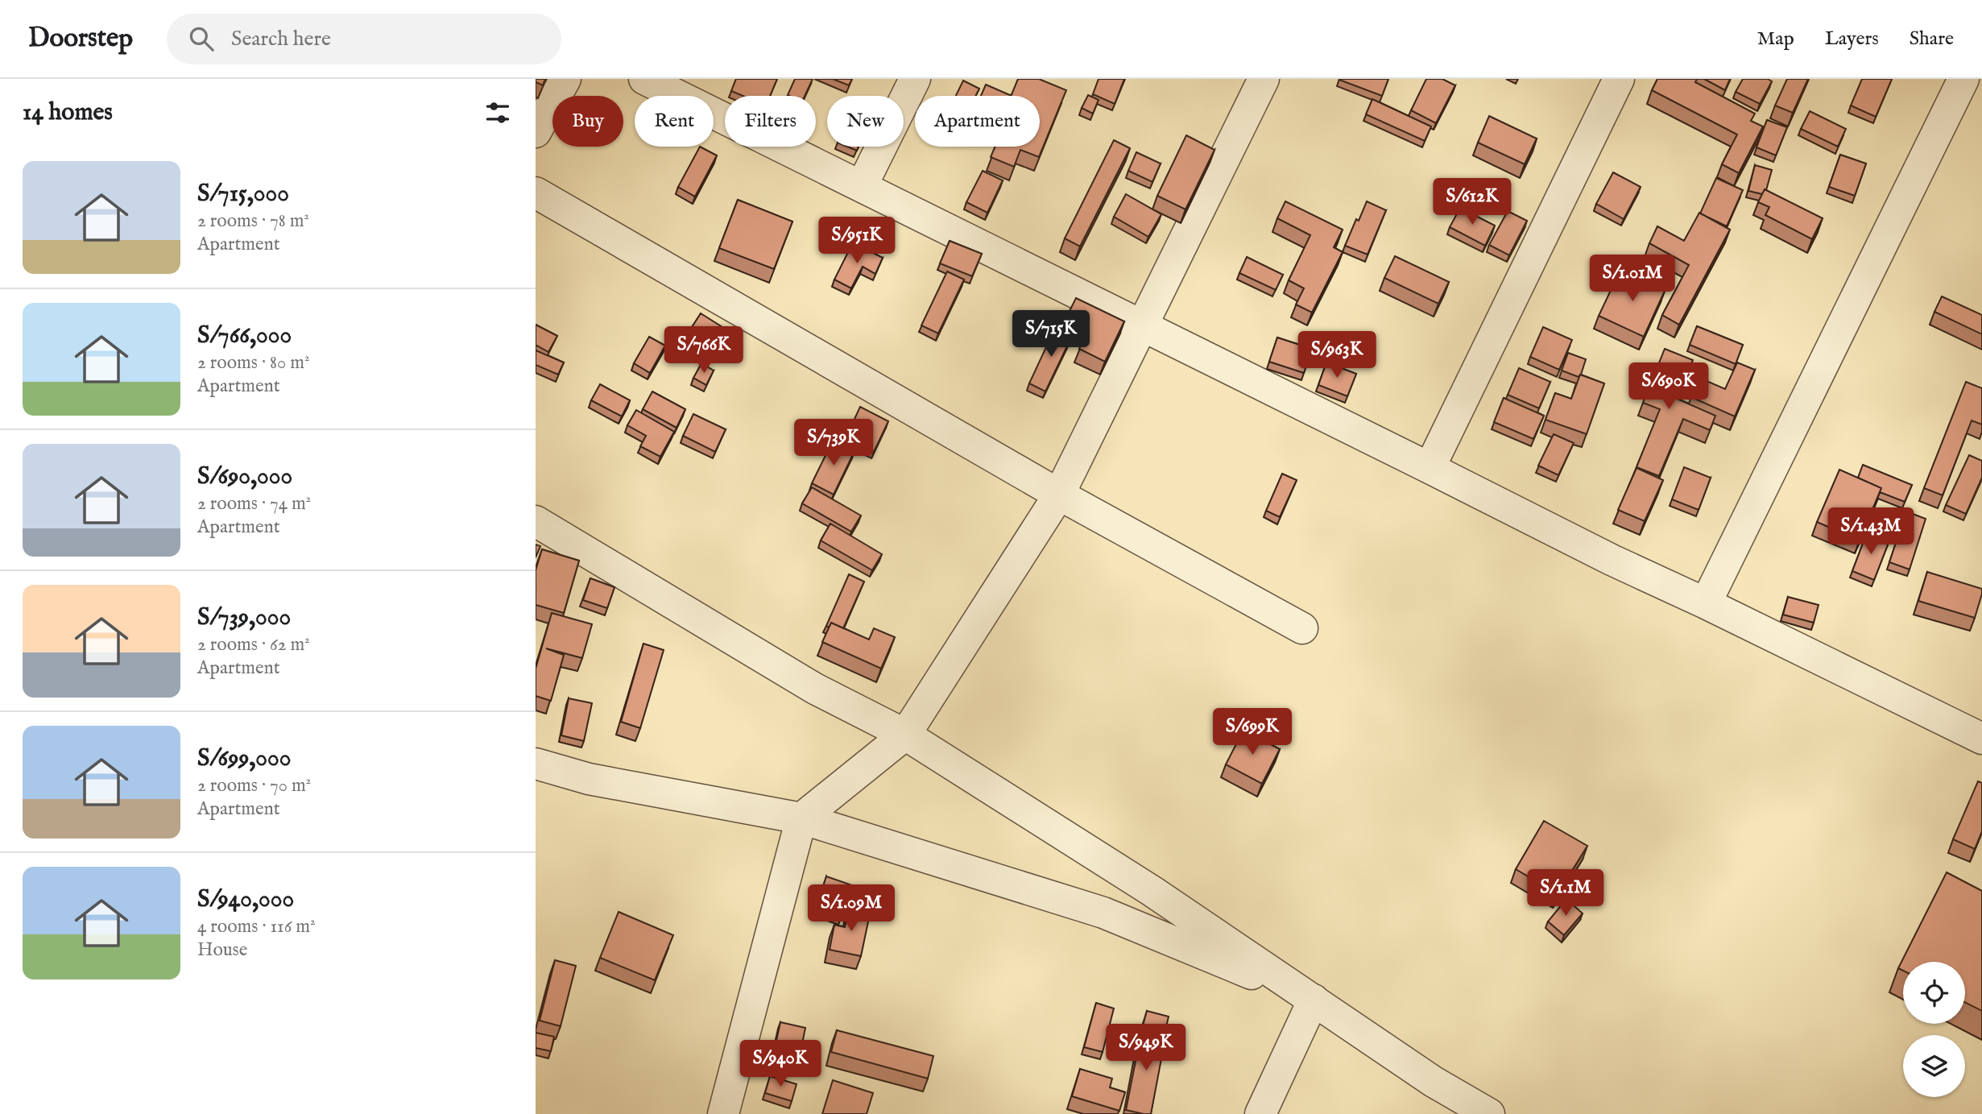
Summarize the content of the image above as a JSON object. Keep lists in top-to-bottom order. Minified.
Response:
{"page":{"header":"Doorstep","search":"Search here","nav":["Map","Layers","Share"],"heading":"14 homes","chip":["Buy","Rent","Filters","New","Apartment"],"list":[{"name":"S/715,000","note":"2 rooms · 78 m² · Apartment"},{"name":"S/766,000","note":"2 rooms · 80 m² · Apartment"},{"name":"S/690,000","note":"2 rooms · 74 m² · Apartment"},{"name":"S/739,000","note":"2 rooms · 62 m² · Apartment"},{"name":"S/699,000","note":"2 rooms · 70 m² · Apartment"},{"name":"S/940,000","note":"4 rooms · 116 m² · House"}],"price":["S/612K","S/951K","S/1.01M","S/715K","S/766K","S/963K","S/690K","S/739K","S/1.43M","S/699K","S/1.1M","S/1.09M","S/949K","S/940K"]}}
